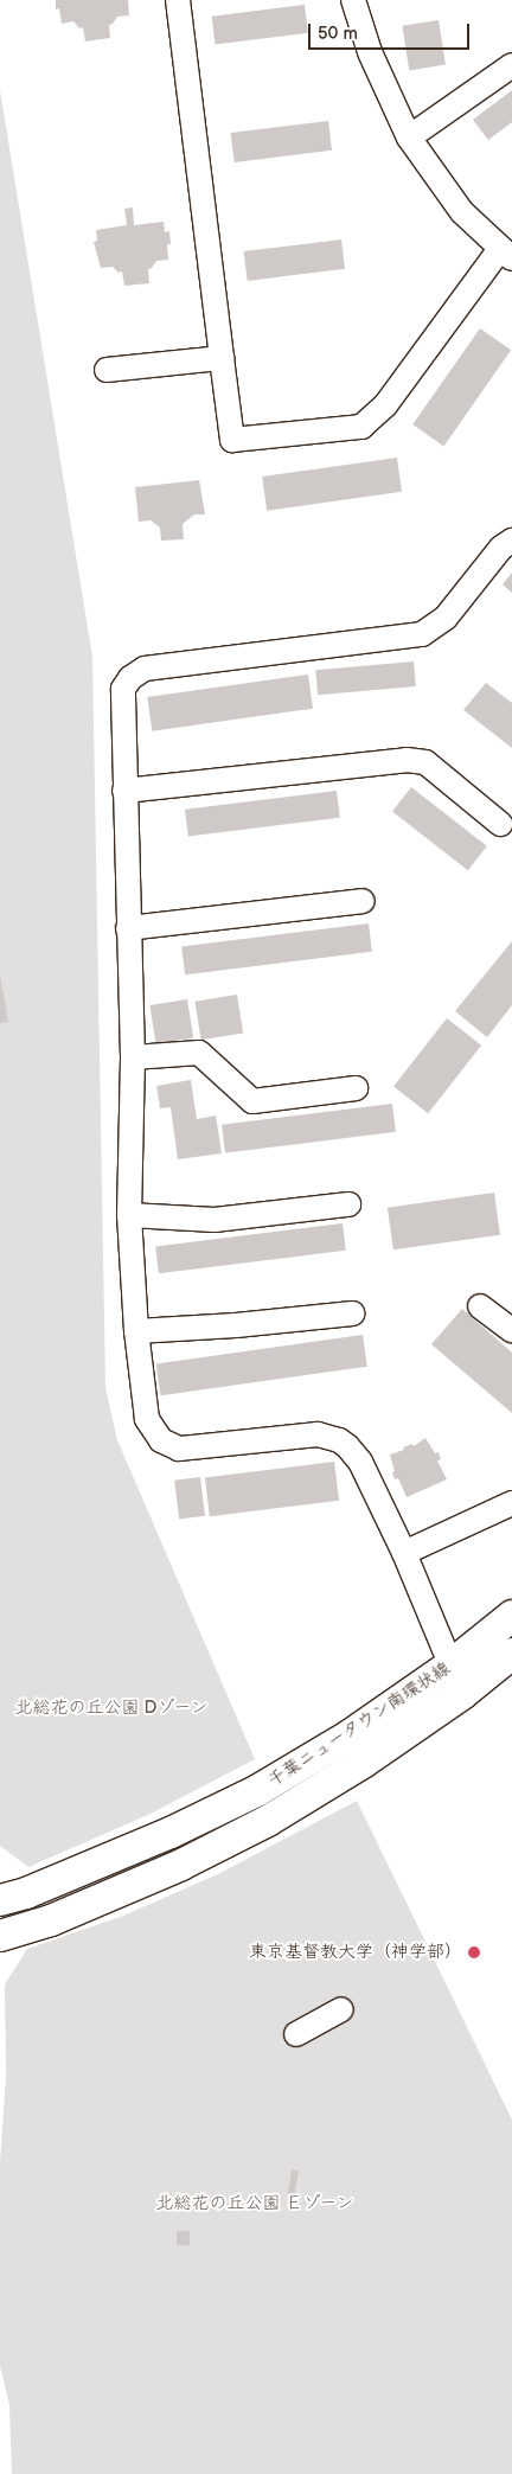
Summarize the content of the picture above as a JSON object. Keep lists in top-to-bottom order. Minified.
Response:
{"streets":{"main road":["千葉ニュータウン南環状線"]},"parks":["北総花の丘公園 Dゾーン","北総花の丘公園 Ｅゾーン"],"places":["東京基督教大学（神学部）"],"scale_bar":"50 m"}
